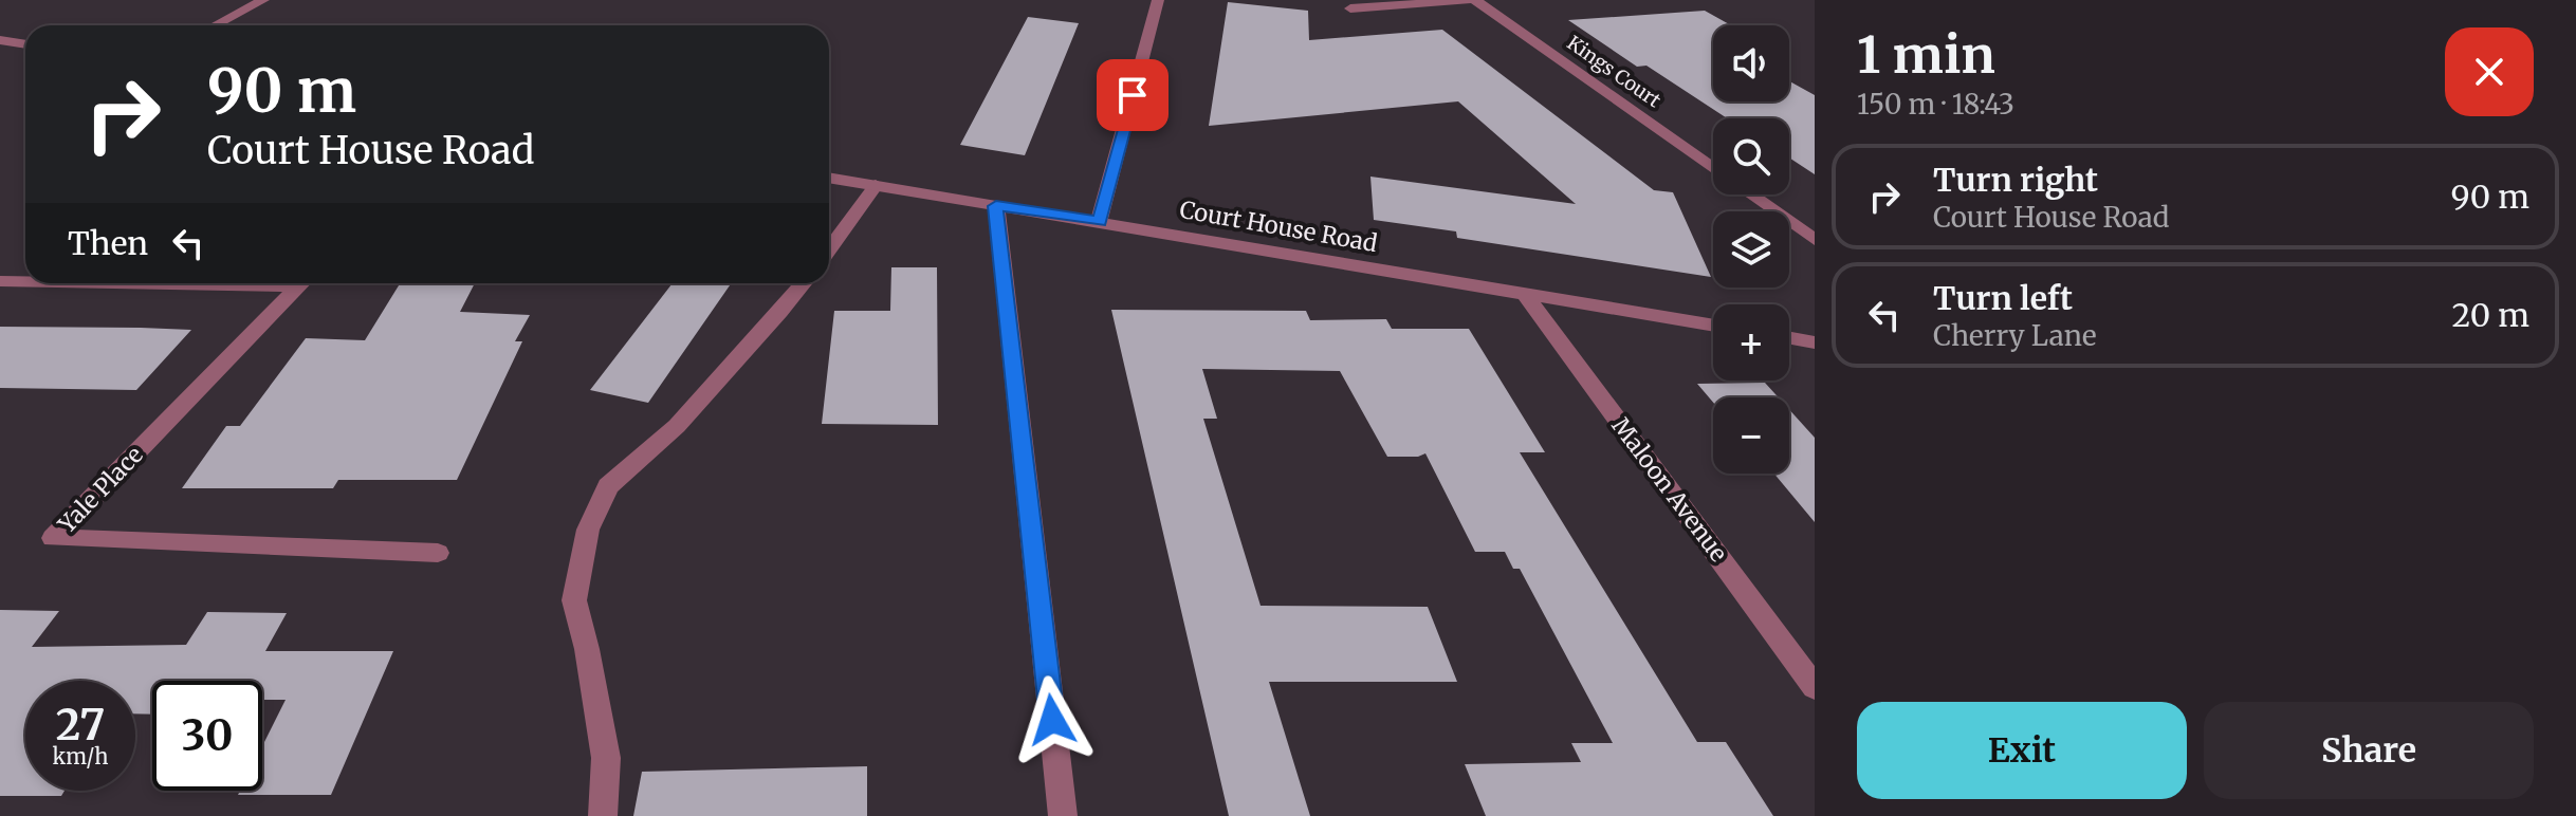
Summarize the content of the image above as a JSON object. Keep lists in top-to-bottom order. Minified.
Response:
{"streets":{"street":["Kings Court","Court House Road","Yale Place","Maloon Avenue"]},"crossings":[["Court House Road","Maloon Avenue"]],"page":{"heading":["1 min","150 m · 18:43"],"map_buttons":["+","−"],"turn":["90 m","Court House Road"],"list":[{"name":"Turn right","note":"Court House Road","value":"90 m"},{"name":"Turn left","note":"Cherry Lane","value":"20 m"}],"then":"Then","speed":"27 km/h","limit":"30","buttons":["Exit","Share"]}}
